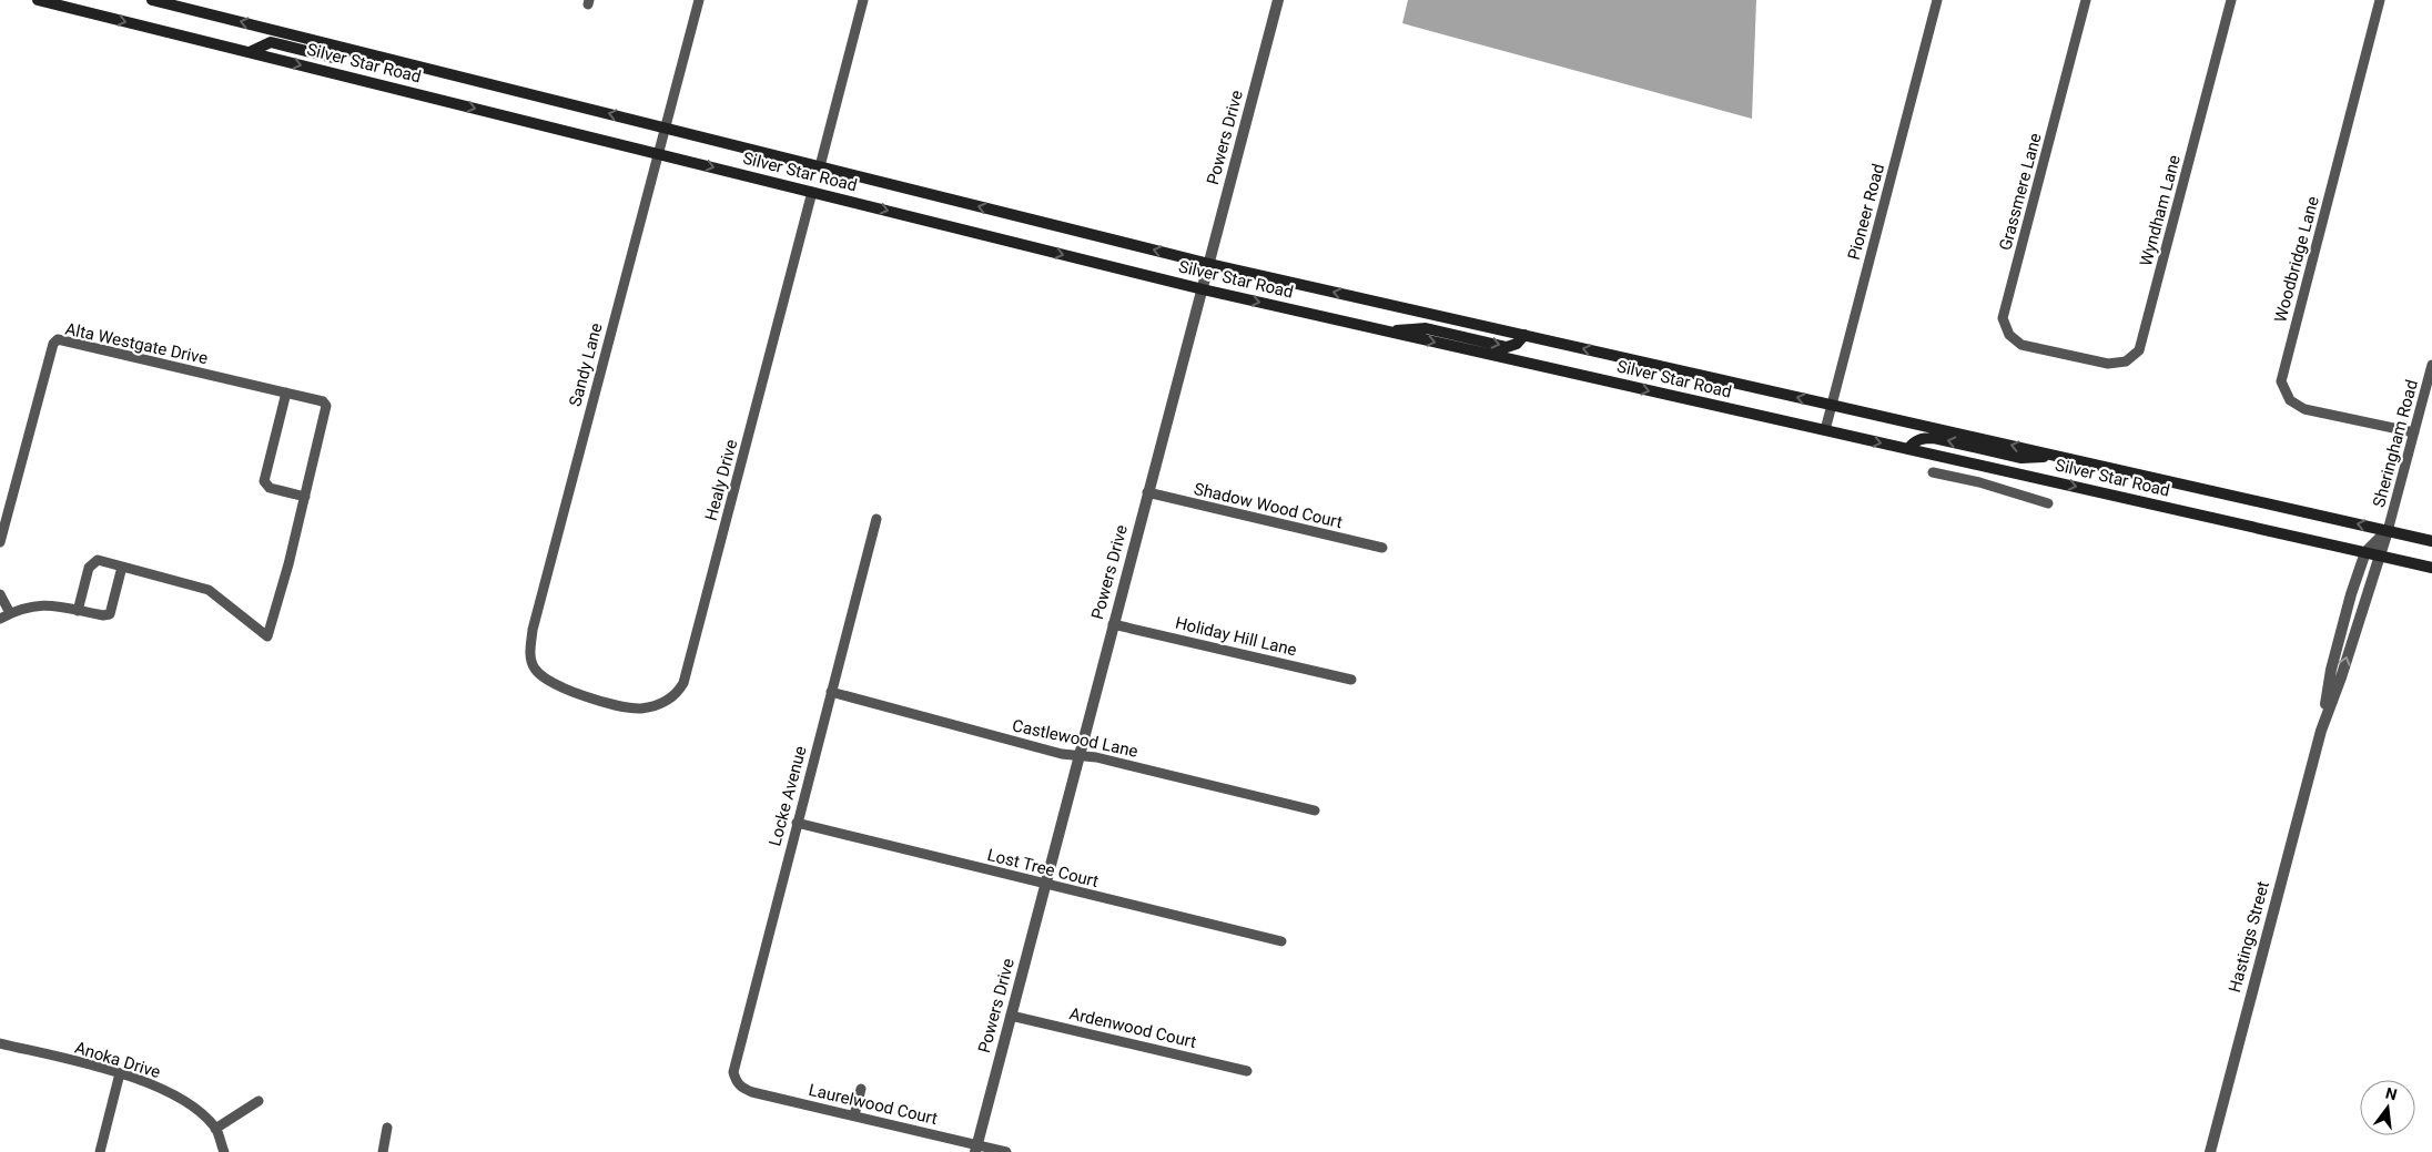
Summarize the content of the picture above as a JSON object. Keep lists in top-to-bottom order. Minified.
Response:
{"streets":{"main road":["Silver Star Road"],"street":["Powers Drive","Grassmere Lane","Wyndham Lane","Pioneer Road","Woodbridge Lane","Alta Westgate Drive","Sandy Lane","Sheringham Road","Healy Drive","Shadow Wood Court","Holiday Hill Lane","Castlewood Lane","Locke Avenue","Lost Tree Court","Hastings Street","Ardenwood Court","Anoka Drive","Laurelwood Court"]},"crossings":[["Silver Star Road","Powers Drive"],["Silver Star Road","Pioneer Road"],["Silver Star Road","Sandy Lane"],["Silver Star Road","Sheringham Road"],["Silver Star Road","Healy Drive"],["Silver Star Road","Hastings Street"],["Powers Drive","Shadow Wood Court"],["Powers Drive","Holiday Hill Lane"],["Powers Drive","Castlewood Lane"],["Powers Drive","Lost Tree Court"],["Powers Drive","Ardenwood Court"],["Powers Drive","Laurelwood Court"],["Grassmere Lane","Wyndham Lane"],["Woodbridge Lane","Sheringham Road"],["Sandy Lane","Healy Drive"],["Sheringham Road","Hastings Street"],["Castlewood Lane","Locke Avenue"],["Locke Avenue","Lost Tree Court"],["Locke Avenue","Laurelwood Court"]],"north":"top"}
